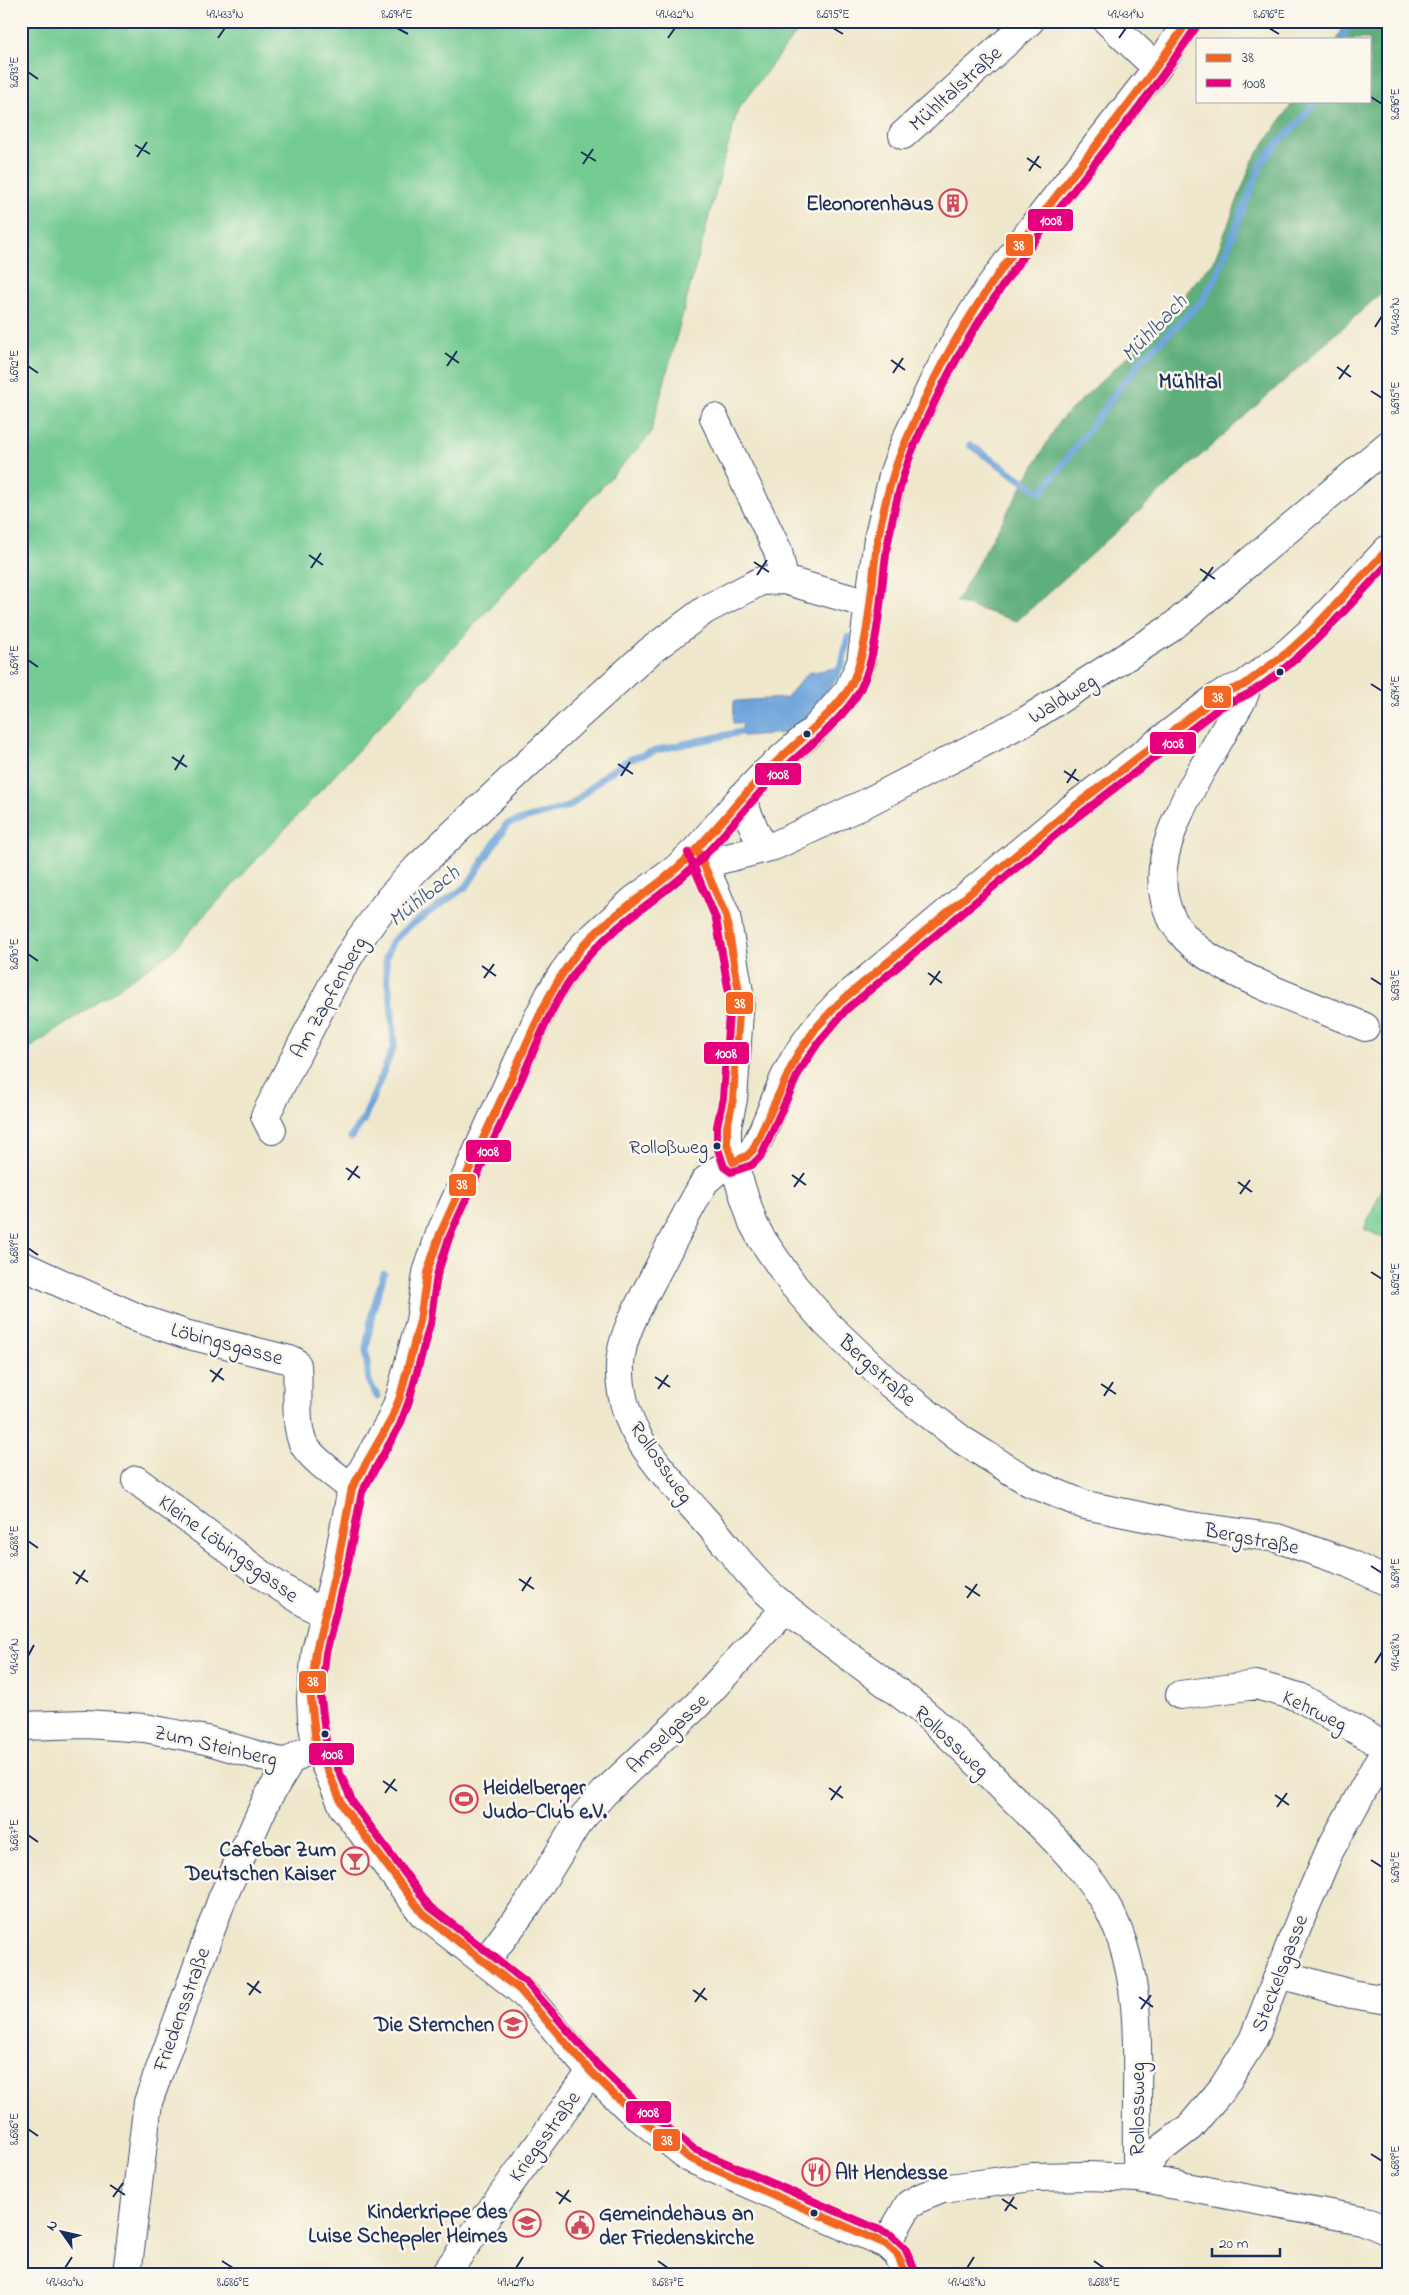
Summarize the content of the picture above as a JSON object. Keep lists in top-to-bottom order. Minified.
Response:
{"streets":{"street":["Mühltalstraße","Waldweg","Am Zapfenberg","Löbingsgasse","Bergstraße","Rollossweg","Kleine Löbingsgasse","Kehrweg","Amselgasse","Zum Steinberg","Steckelsgasse","Friedensstraße","Kriegsstraße"]},"crossings":[["Waldweg","Bergstraße"],["Bergstraße","Rollossweg"],["Rollossweg","Amselgasse"],["Rollossweg","Steckelsgasse"],["Kehrweg","Steckelsgasse"],["Zum Steinberg","Friedensstraße"]],"districts":["Mühltal"],"water":["Mühlbach"],"places":{"building":["Eleonorenhaus"],"other":["Rolloßweg"],"sports":["Heidelberger Judo-Club e.V."],"bar":["Cafebar Zum Deutschen Kaiser"],"school or university":["Die Sternchen","Kinderkrippe des Luise Scheppler Heimes"],"restaurant":["Alt Hendesse"],"public building":["Gemeindehaus an der Friedenskirche"]},"lines":["transit line 38","transit line 1008"],"legend":["38","1008"],"scale_bar":"20 m","north":"top left","coordinates":["49.433°N","8.694°E","49.432°N","8.695°E","49.431°N","8.696°E","8.693°E","49.430°N","8.692°E","8.691°E","8.690°E","8.689°E","8.688°E","49.428°N","8.687°E","8.686°E","49.429°N"]}
